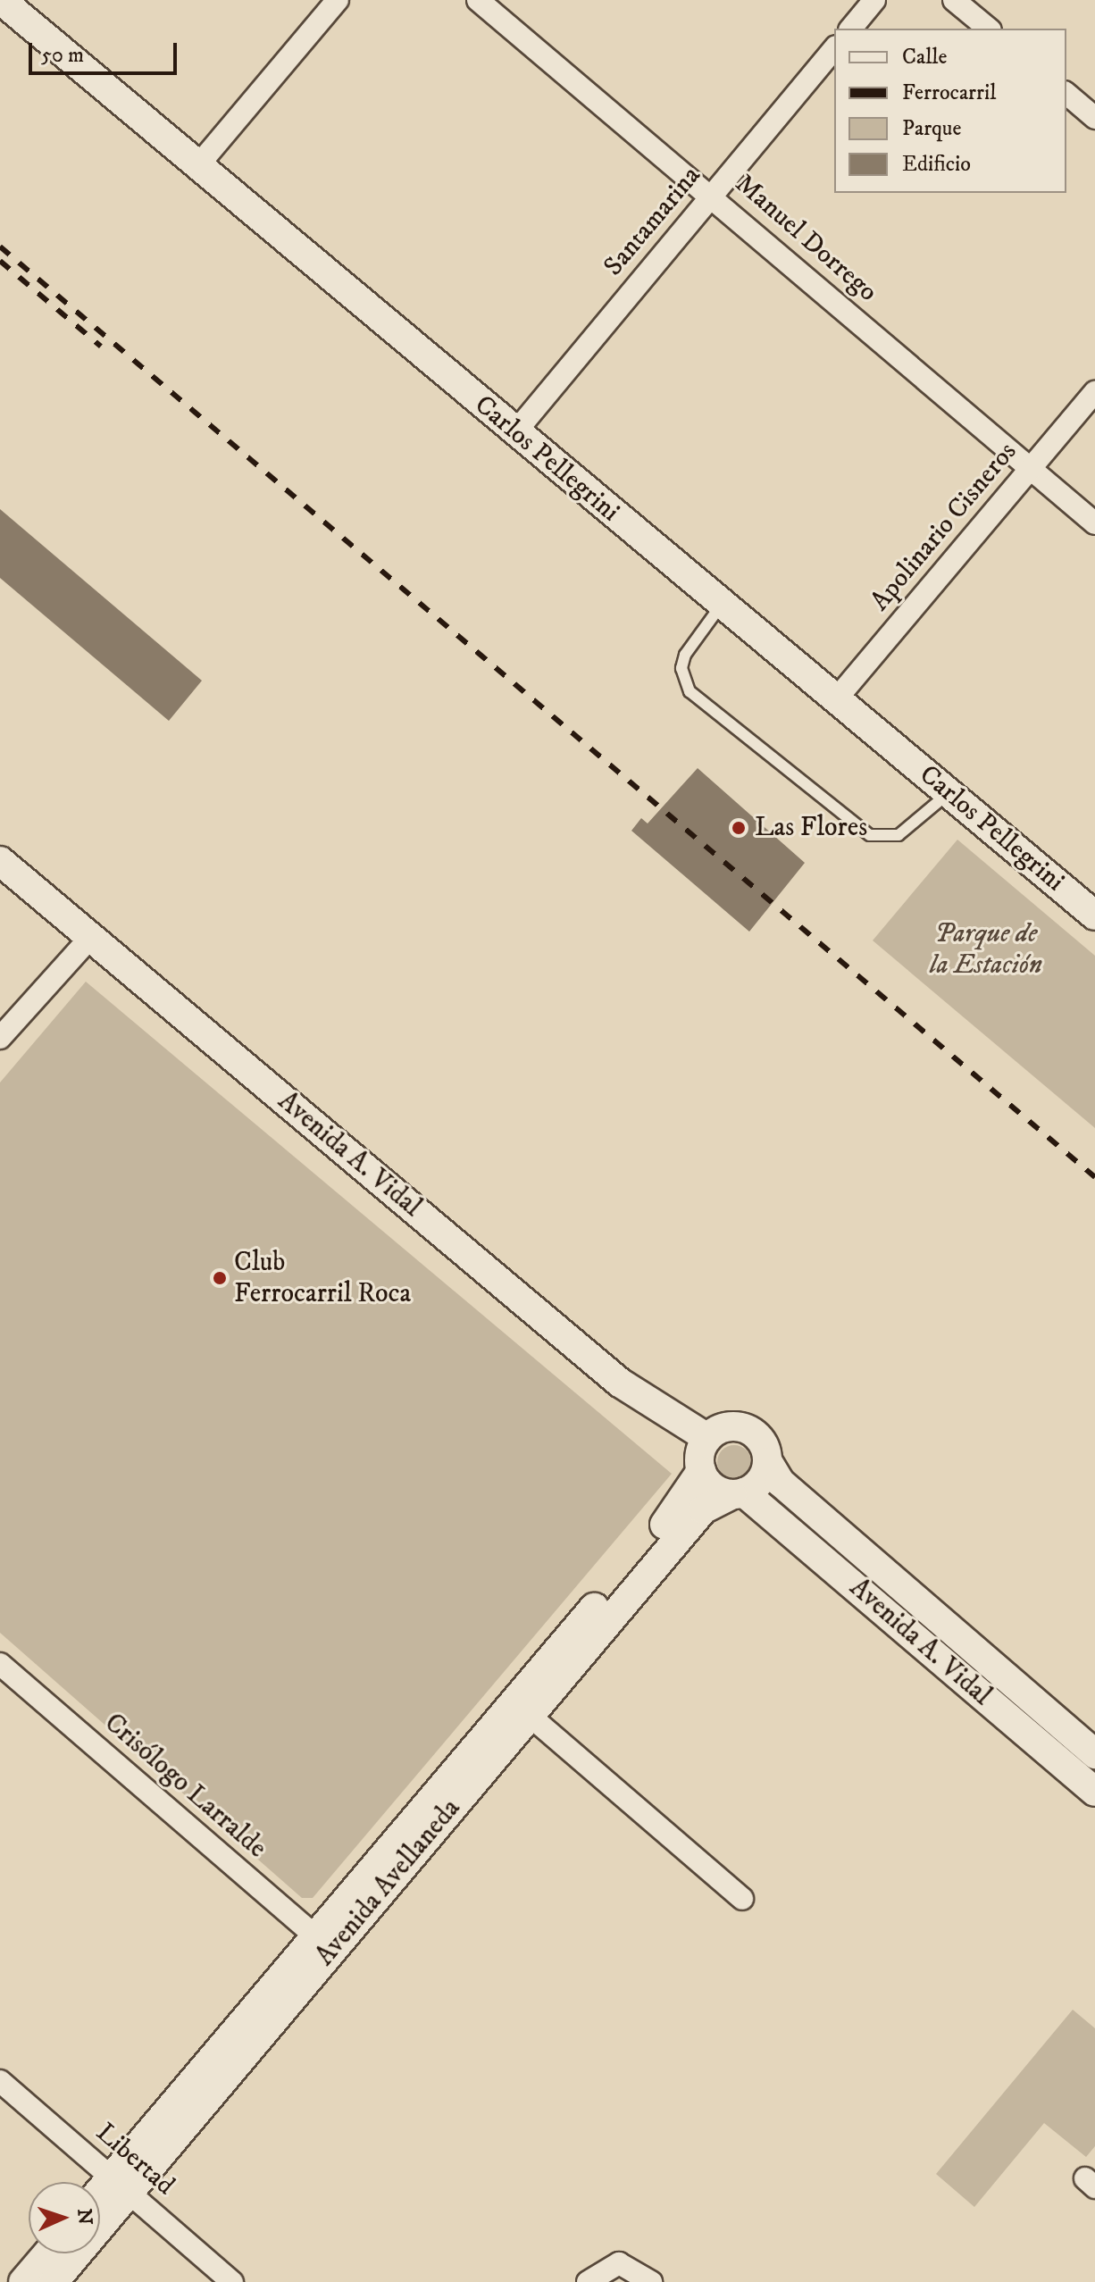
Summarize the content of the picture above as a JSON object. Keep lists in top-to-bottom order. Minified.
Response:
{"streets":{"street":["Santamarina","Manuel Dorrego","Carlos Pellegrini","Apolinario Cisneros","Avenida A. Vidal","Crisólogo Larralde","Avenida Avellaneda","Libertad"]},"crossings":[["Santamarina","Manuel Dorrego"],["Santamarina","Carlos Pellegrini"],["Manuel Dorrego","Apolinario Cisneros"],["Carlos Pellegrini","Apolinario Cisneros"],["Avenida A. Vidal","Avenida Avellaneda"],["Crisólogo Larralde","Avenida Avellaneda"],["Avenida Avellaneda","Libertad"]],"parks":["Parque de la Estación"],"places":["Las Flores","Club Ferrocarril Roca"],"legend":["Calle","Ferrocarril","Parque","Edificio"],"scale_bar":"50 m","north":"right"}
